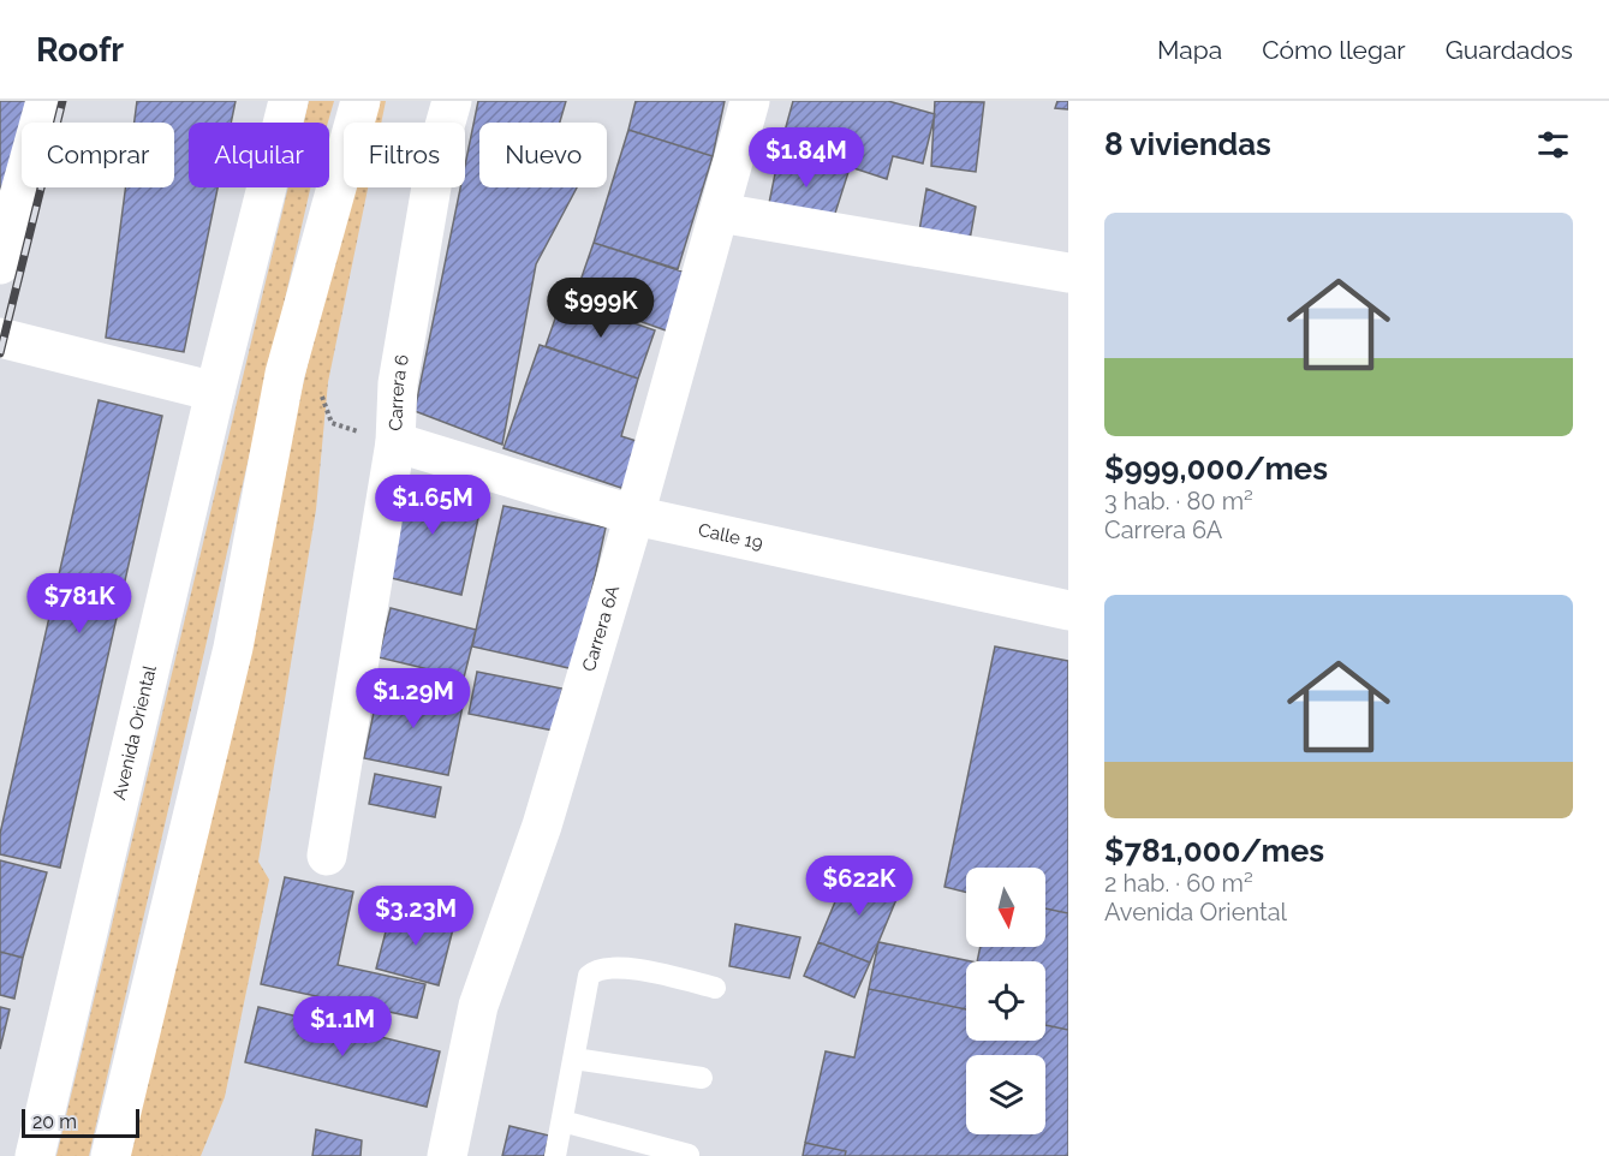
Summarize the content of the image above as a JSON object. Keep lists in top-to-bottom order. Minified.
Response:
{"streets":{"street":["Carrera 6","Calle 19","Carrera 6A","Avenida Oriental"]},"crossings":[["Carrera 6","Calle 19"],["Calle 19","Carrera 6A"]],"scale_bar":"20 m","north":"bottom","page":{"header":"Roofr","nav":["Mapa","Cómo llegar","Guardados"],"heading":"8 viviendas","chip":["Comprar","Alquilar","Filtros","Nuevo"],"price":["$1.84M","$999K","$1.65M","$781K","$1.29M","$622K","$3.23M","$1.1M"],"list":[{"name":"$999,000/mes","note":"3 hab. · 80 m² · Carrera 6A"},{"name":"$781,000/mes","note":"2 hab. · 60 m² · Avenida Oriental"}],"scale":"20 m"}}
